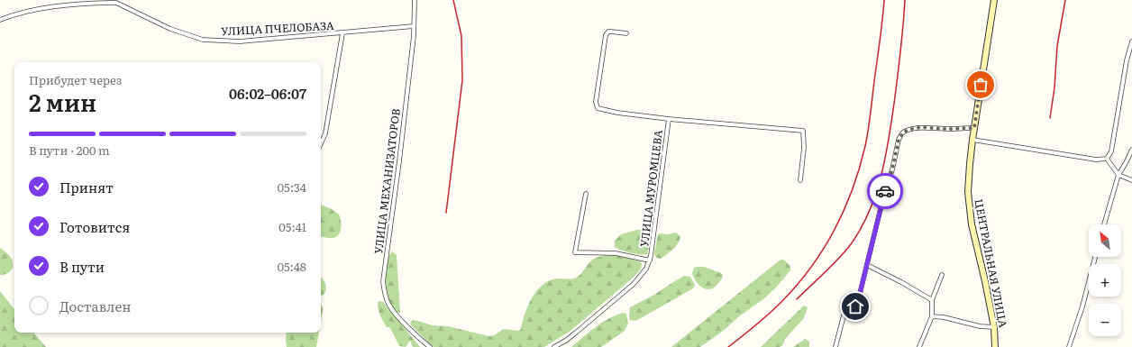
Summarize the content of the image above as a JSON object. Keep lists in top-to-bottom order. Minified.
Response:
{"streets":{"street":["УЛИЦА ПЧЕЛОБАЗА","УЛИЦА МЕХАНИЗАТОРОВ","УЛИЦА МУРОМЦЕВА","ЦЕНТРАЛЬНАЯ УЛИЦА"]},"crossings":[["УЛИЦА ПЧЕЛОБАЗА","УЛИЦА МЕХАНИЗАТОРОВ"]],"north":"top left","page":{"heading":["2 мин","Прибудет через","06:02–06:07"],"bar":"В пути · 200 m","list":[["Принят","05:34"],["Готовится","05:41"],["В пути","05:48"],"Доставлен"],"map_buttons":["+","−"]}}
